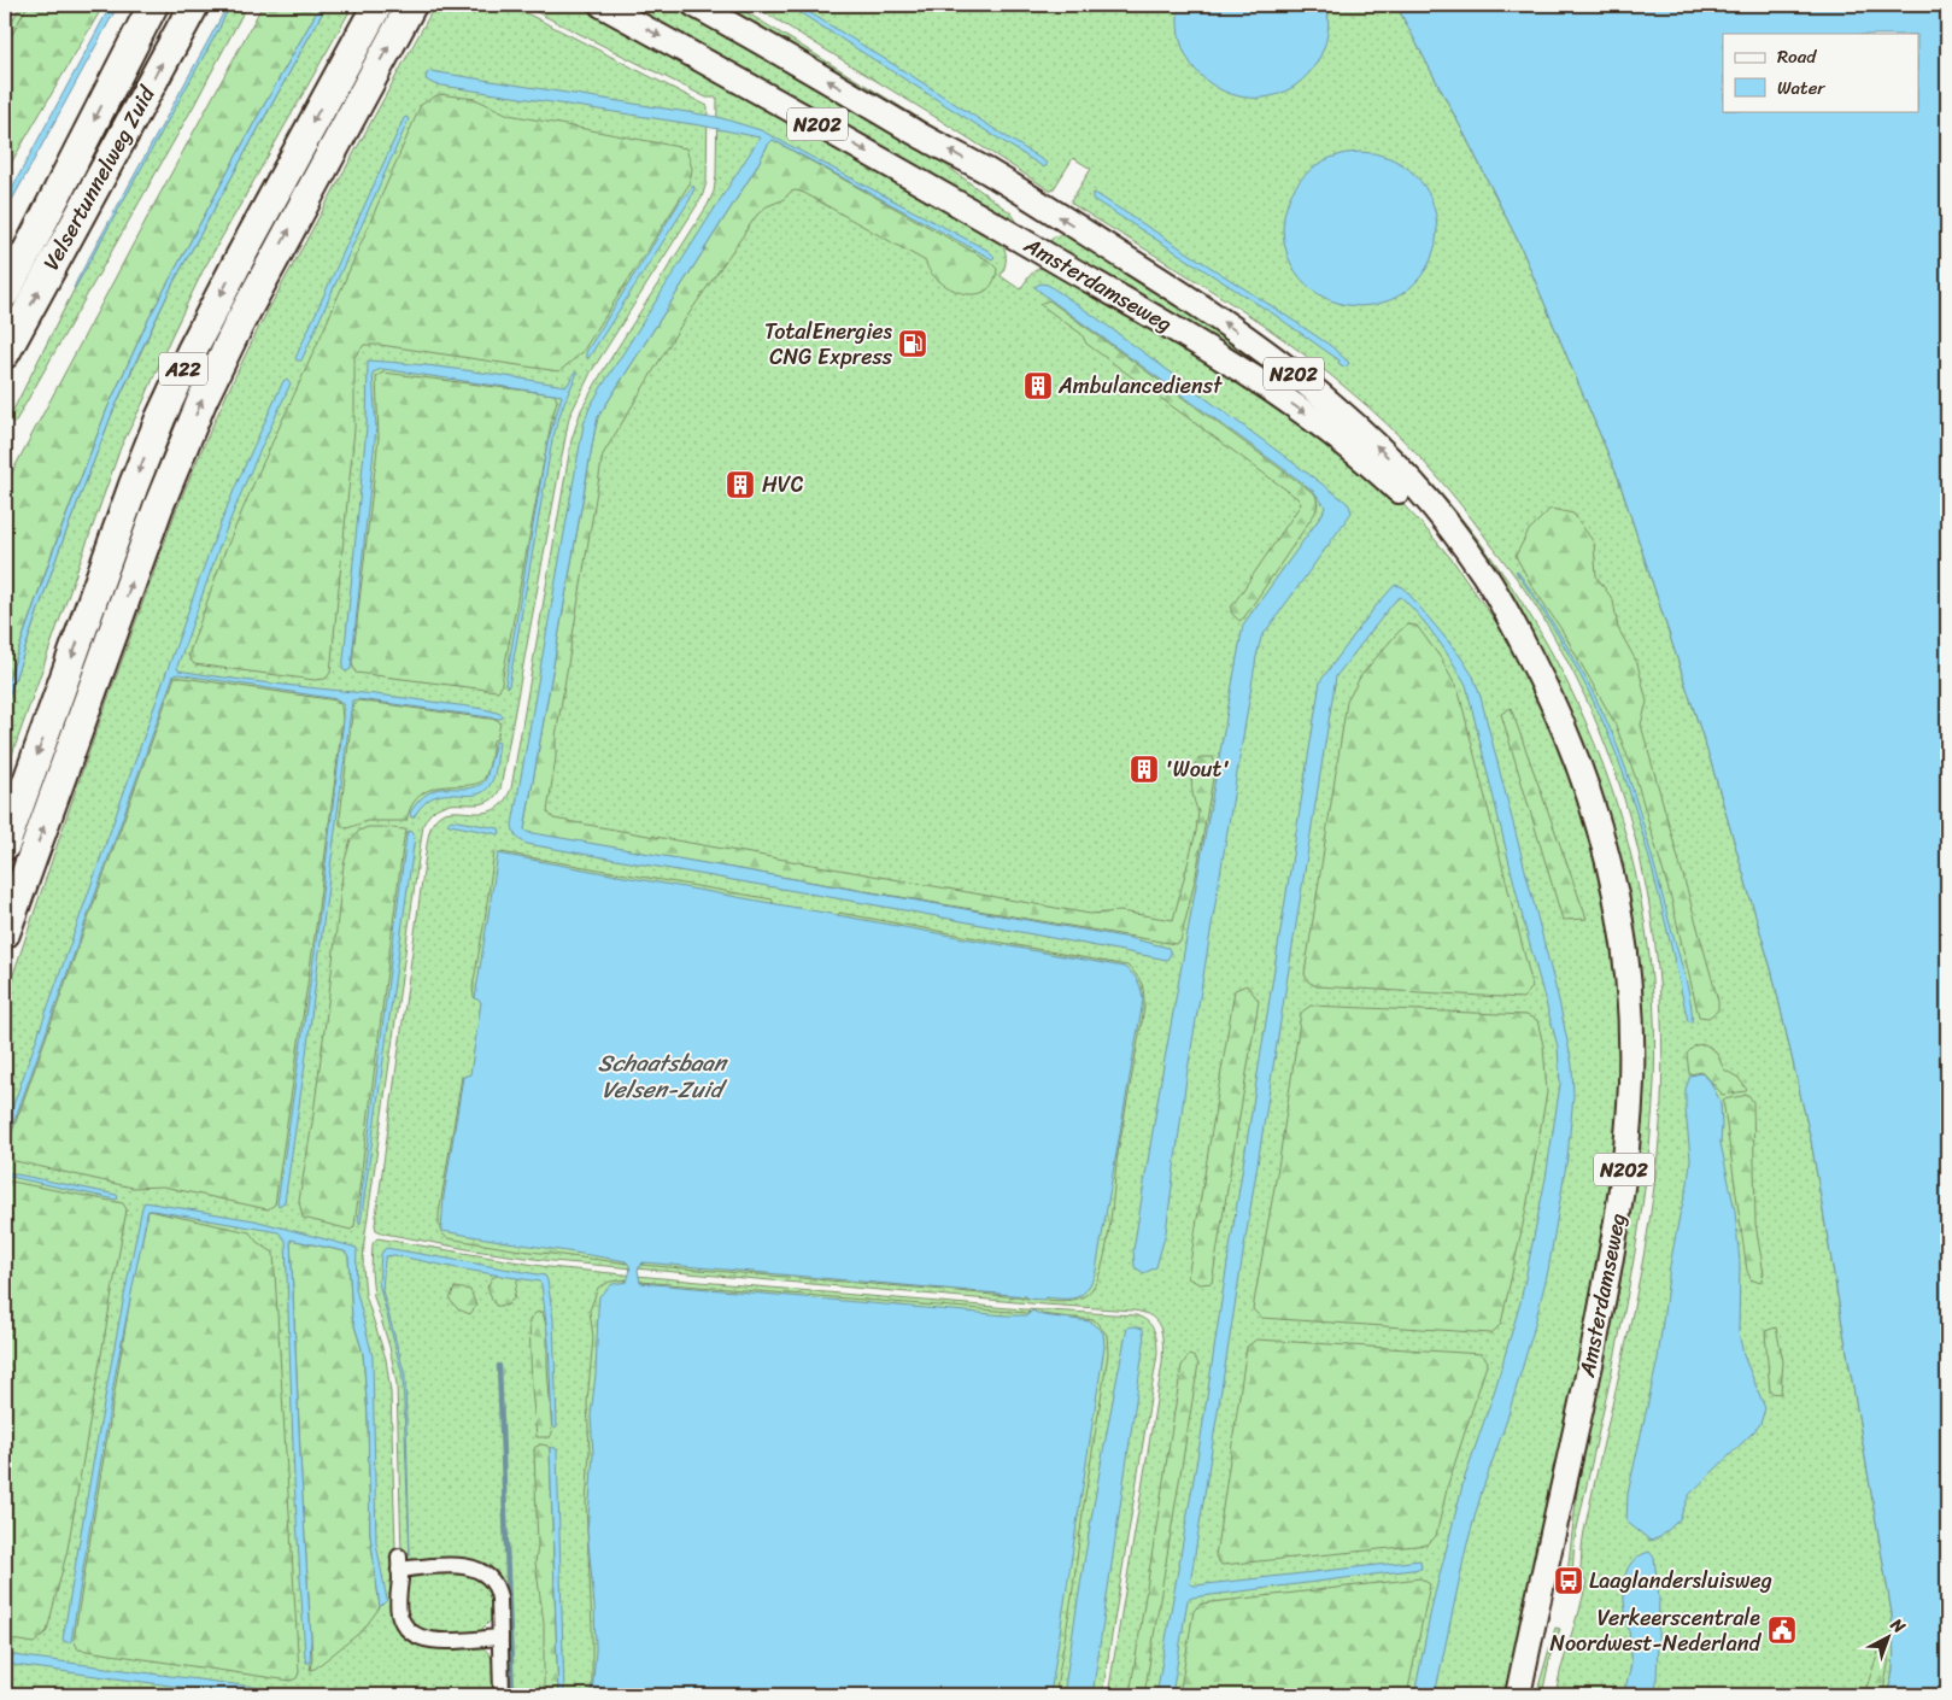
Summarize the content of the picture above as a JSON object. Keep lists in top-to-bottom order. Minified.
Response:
{"streets":{"highway":["Velsertunnelweg Zuid","A22"],"main road":["N202","Amsterdamseweg"]},"water":["Schaatsbaan Velsen-Zuid"],"places":{"fuel station":["TotalEnergies CNG Express"],"building":["Ambulancedienst","HVC","'Wout'"],"bus stop":["Laaglandersluisweg"],"public building":["Verkeerscentrale Noordwest-Nederland"]},"legend":["Road","Water"],"north":"top right"}
